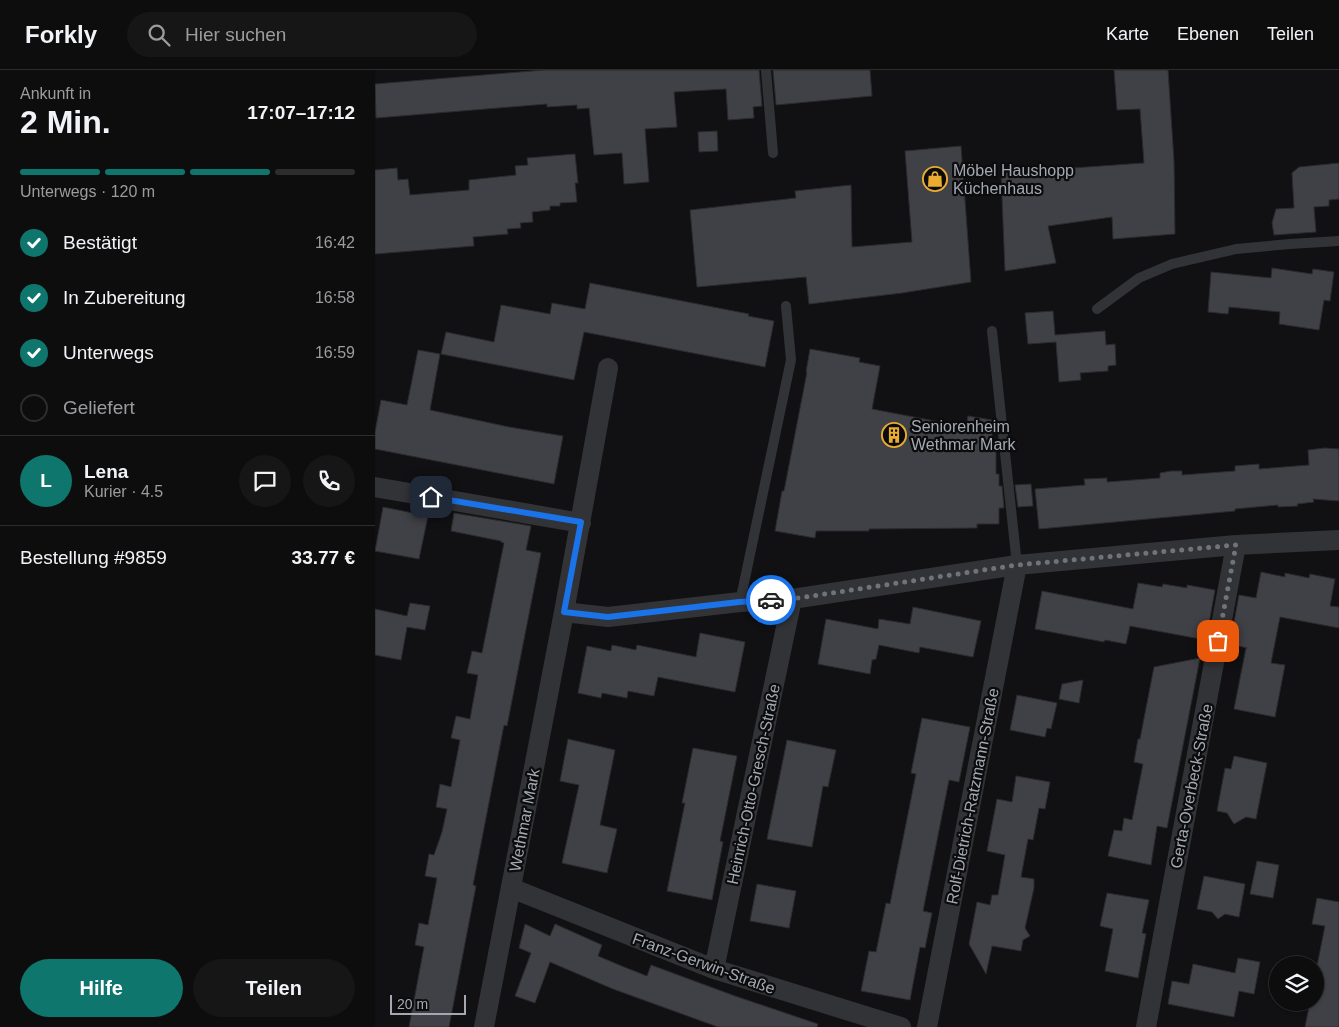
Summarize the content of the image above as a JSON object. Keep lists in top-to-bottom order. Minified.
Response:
{"streets":{"street":["Heinrich-Otto-Gresch-Straße","Gerta-Overbeck-Straße","Rolf-Dietrich-Ratzmann-Straße","Wethmar Mark","Franz-Gerwin-Straße"]},"crossings":[["Heinrich-Otto-Gresch-Straße","Franz-Gerwin-Straße"],["Wethmar Mark","Franz-Gerwin-Straße"]],"places":{"shop":["Möbel Haushopp Küchenhaus"],"building":["Seniorenheim Wethmar Mark"]},"scale_bar":"20 m","page":{"header":"Forkly","search":"Hier suchen","nav":["Karte","Ebenen","Teilen"],"heading":["2 Min.","Ankunft in","17:07–17:12"],"panel":["Lena","Kurier · 4.5","Bestellung #9859","33.77 €"],"bar":"Unterwegs · 120 m","list":[["Bestätigt","16:42"],["In Zubereitung","16:58"],["Unterwegs","16:59"],"Geliefert"],"round":"L","buttons":["Hilfe","Teilen"],"scale":"20 m"}}
